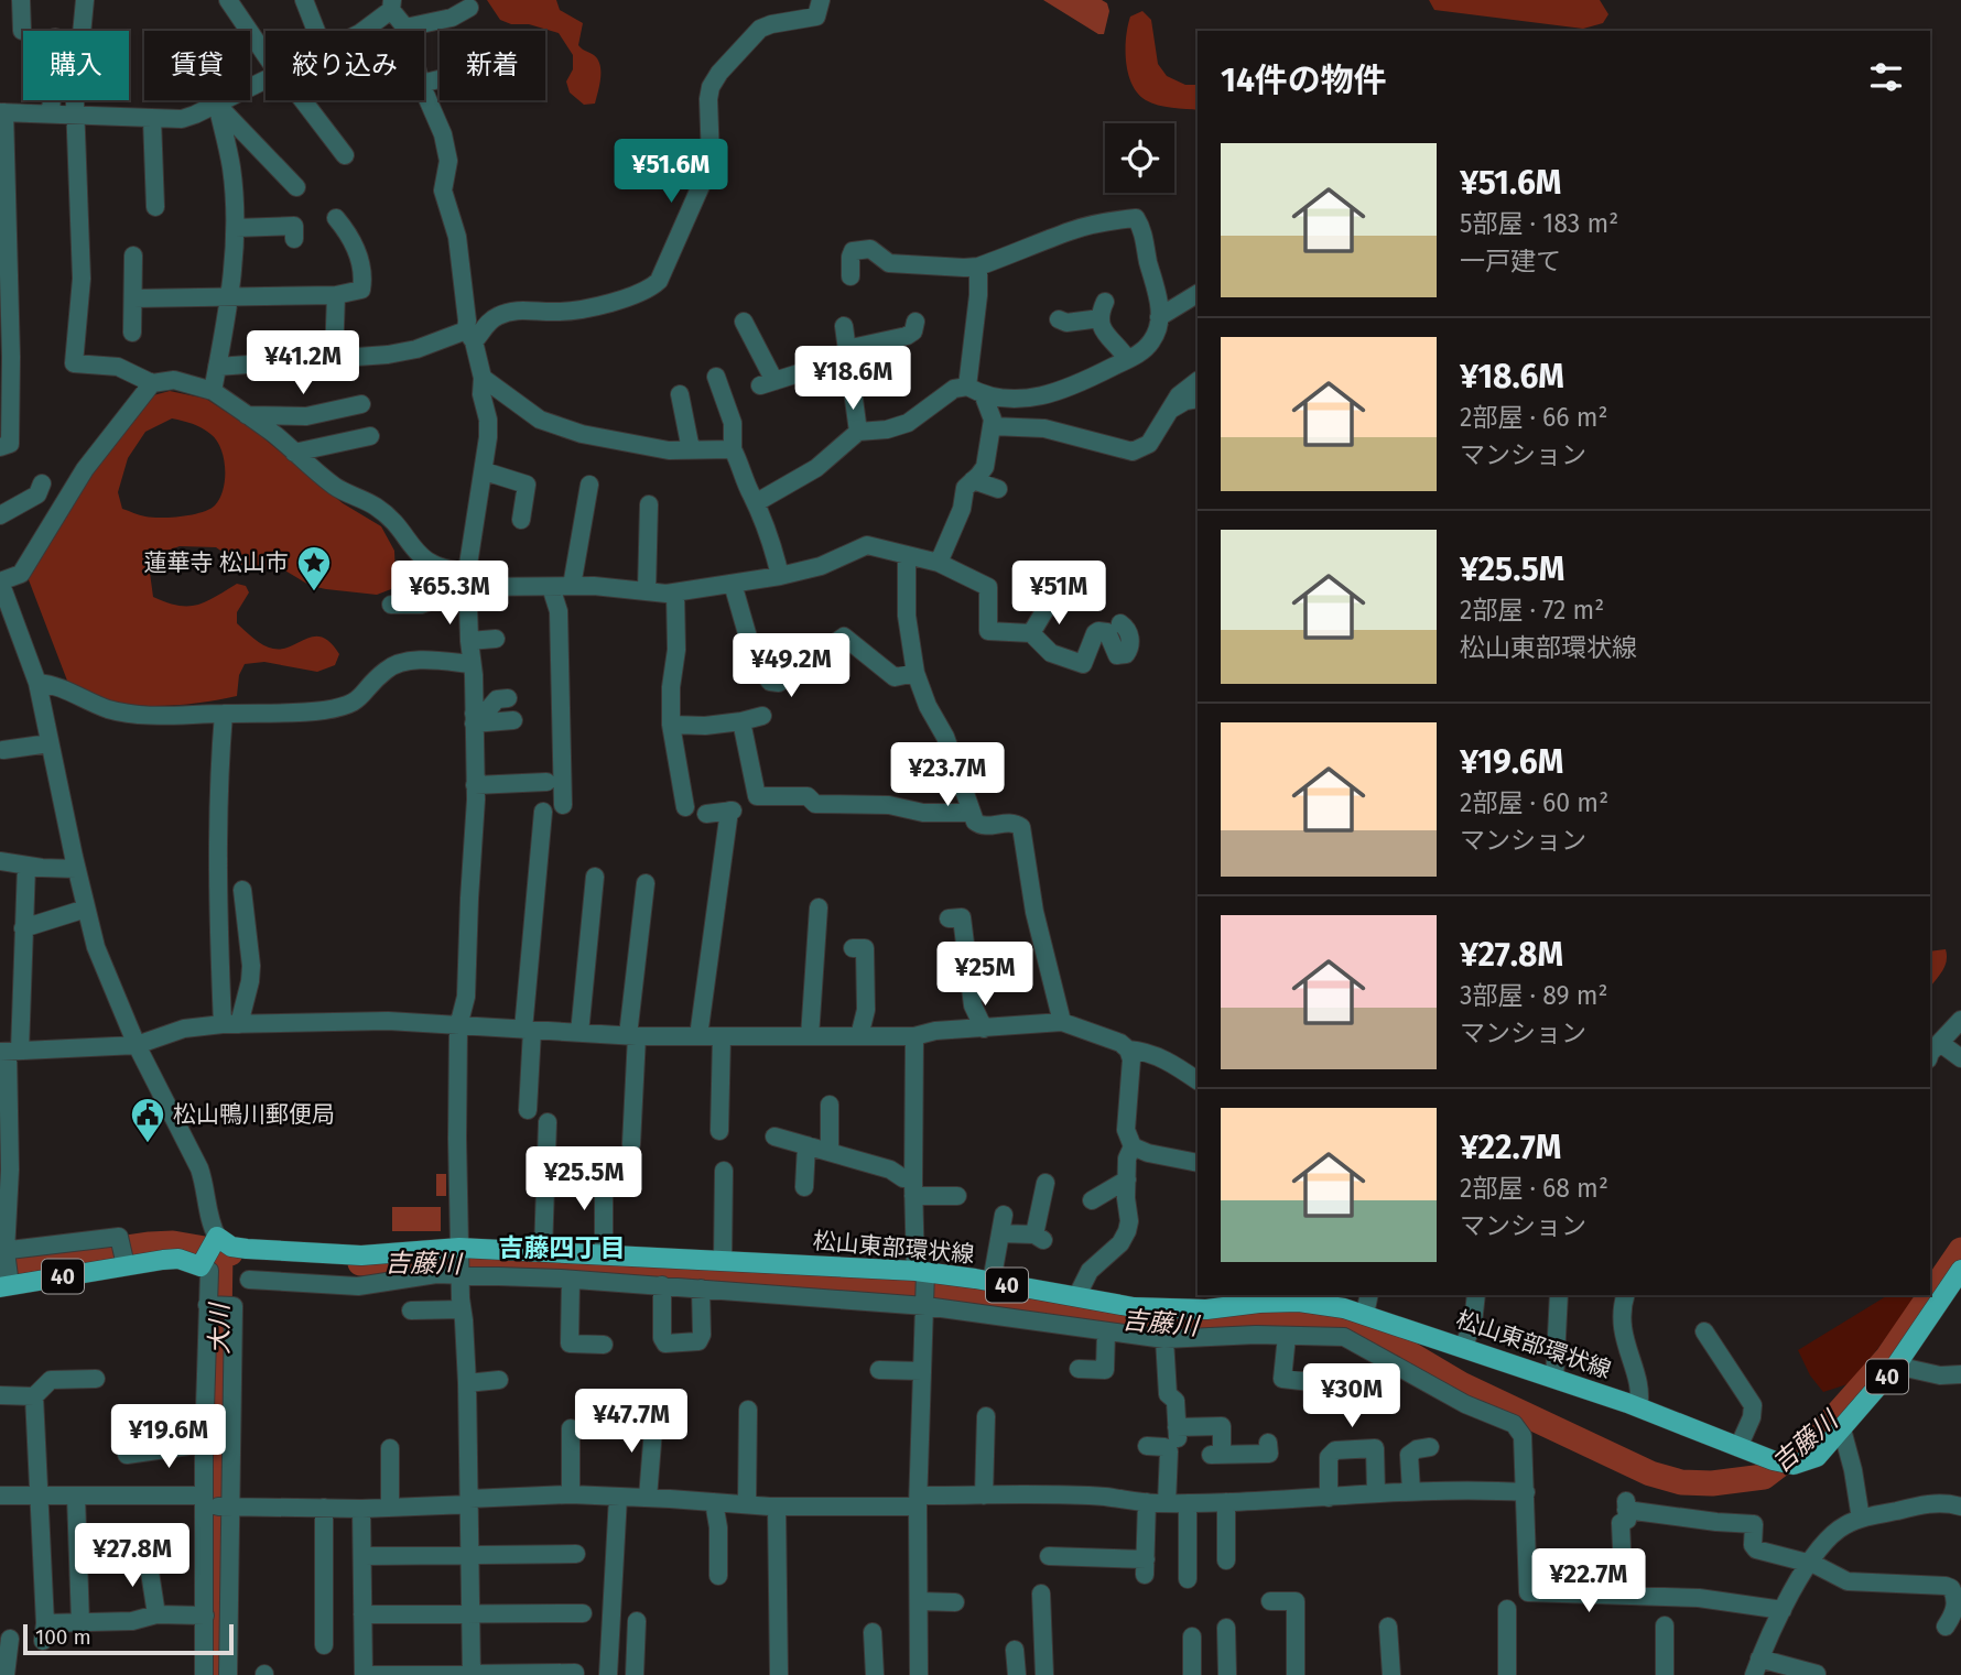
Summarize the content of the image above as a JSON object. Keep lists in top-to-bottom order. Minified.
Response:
{"streets":{"main road":["松山東部環状線","40"]},"districts":["吉藤四丁目"],"water":["吉藤川","大川"],"places":{"place":["蓮華寺 松山市"],"public building":["松山鴨川郵便局"]},"scale_bar":"100 m","page":{"chip":["購入","賃貸","絞り込み","新着"],"heading":"14件の物件","list":[{"name":"¥51.6M","note":"5部屋 · 183 m² · 一戸建て"},{"name":"¥18.6M","note":"2部屋 · 66 m² · マンション"},{"name":"¥25.5M","note":"2部屋 · 72 m² · 松山東部環状線"},{"name":"¥19.6M","note":"2部屋 · 60 m² · マンション"},{"name":"¥27.8M","note":"3部屋 · 89 m² · マンション"},{"name":"¥22.7M","note":"2部屋 · 68 m² · マンション"}],"price":["¥51.6M","¥41.2M","¥18.6M","¥65.3M","¥51M","¥49.2M","¥23.7M","¥25M","¥25.5M","¥30M","¥47.7M","¥19.6M","¥27.8M","¥22.7M"],"scale":"100 m"}}
